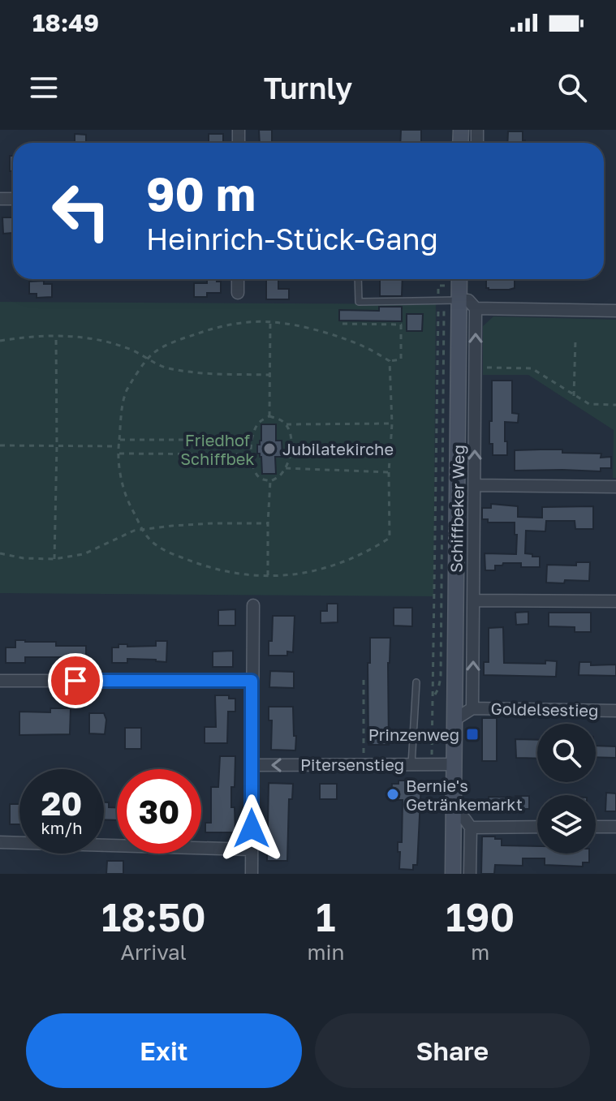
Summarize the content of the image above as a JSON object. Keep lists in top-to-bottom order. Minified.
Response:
{"streets":{"main road":["Schiffbeker Weg"],"street":["Goldelsestieg","Pitersenstieg"]},"crossings":[["Schiffbeker Weg","Goldelsestieg"],["Schiffbeker Weg","Pitersenstieg"]],"one_way":["Pitersenstieg"],"parks":["Friedhof Schiffbek"],"places":{"other":["Jubilatekirche","Bernie's Getränkemarkt"],"transit":["Prinzenweg"]},"page":{"status":"18:49","header":"Turnly","turn":["90 m","Heinrich-Stück-Gang"],"speed":"20 km/h","limit":"30","eta":["18:50","Arrival","1","min","190","m"],"buttons":["Exit","Share"]}}
